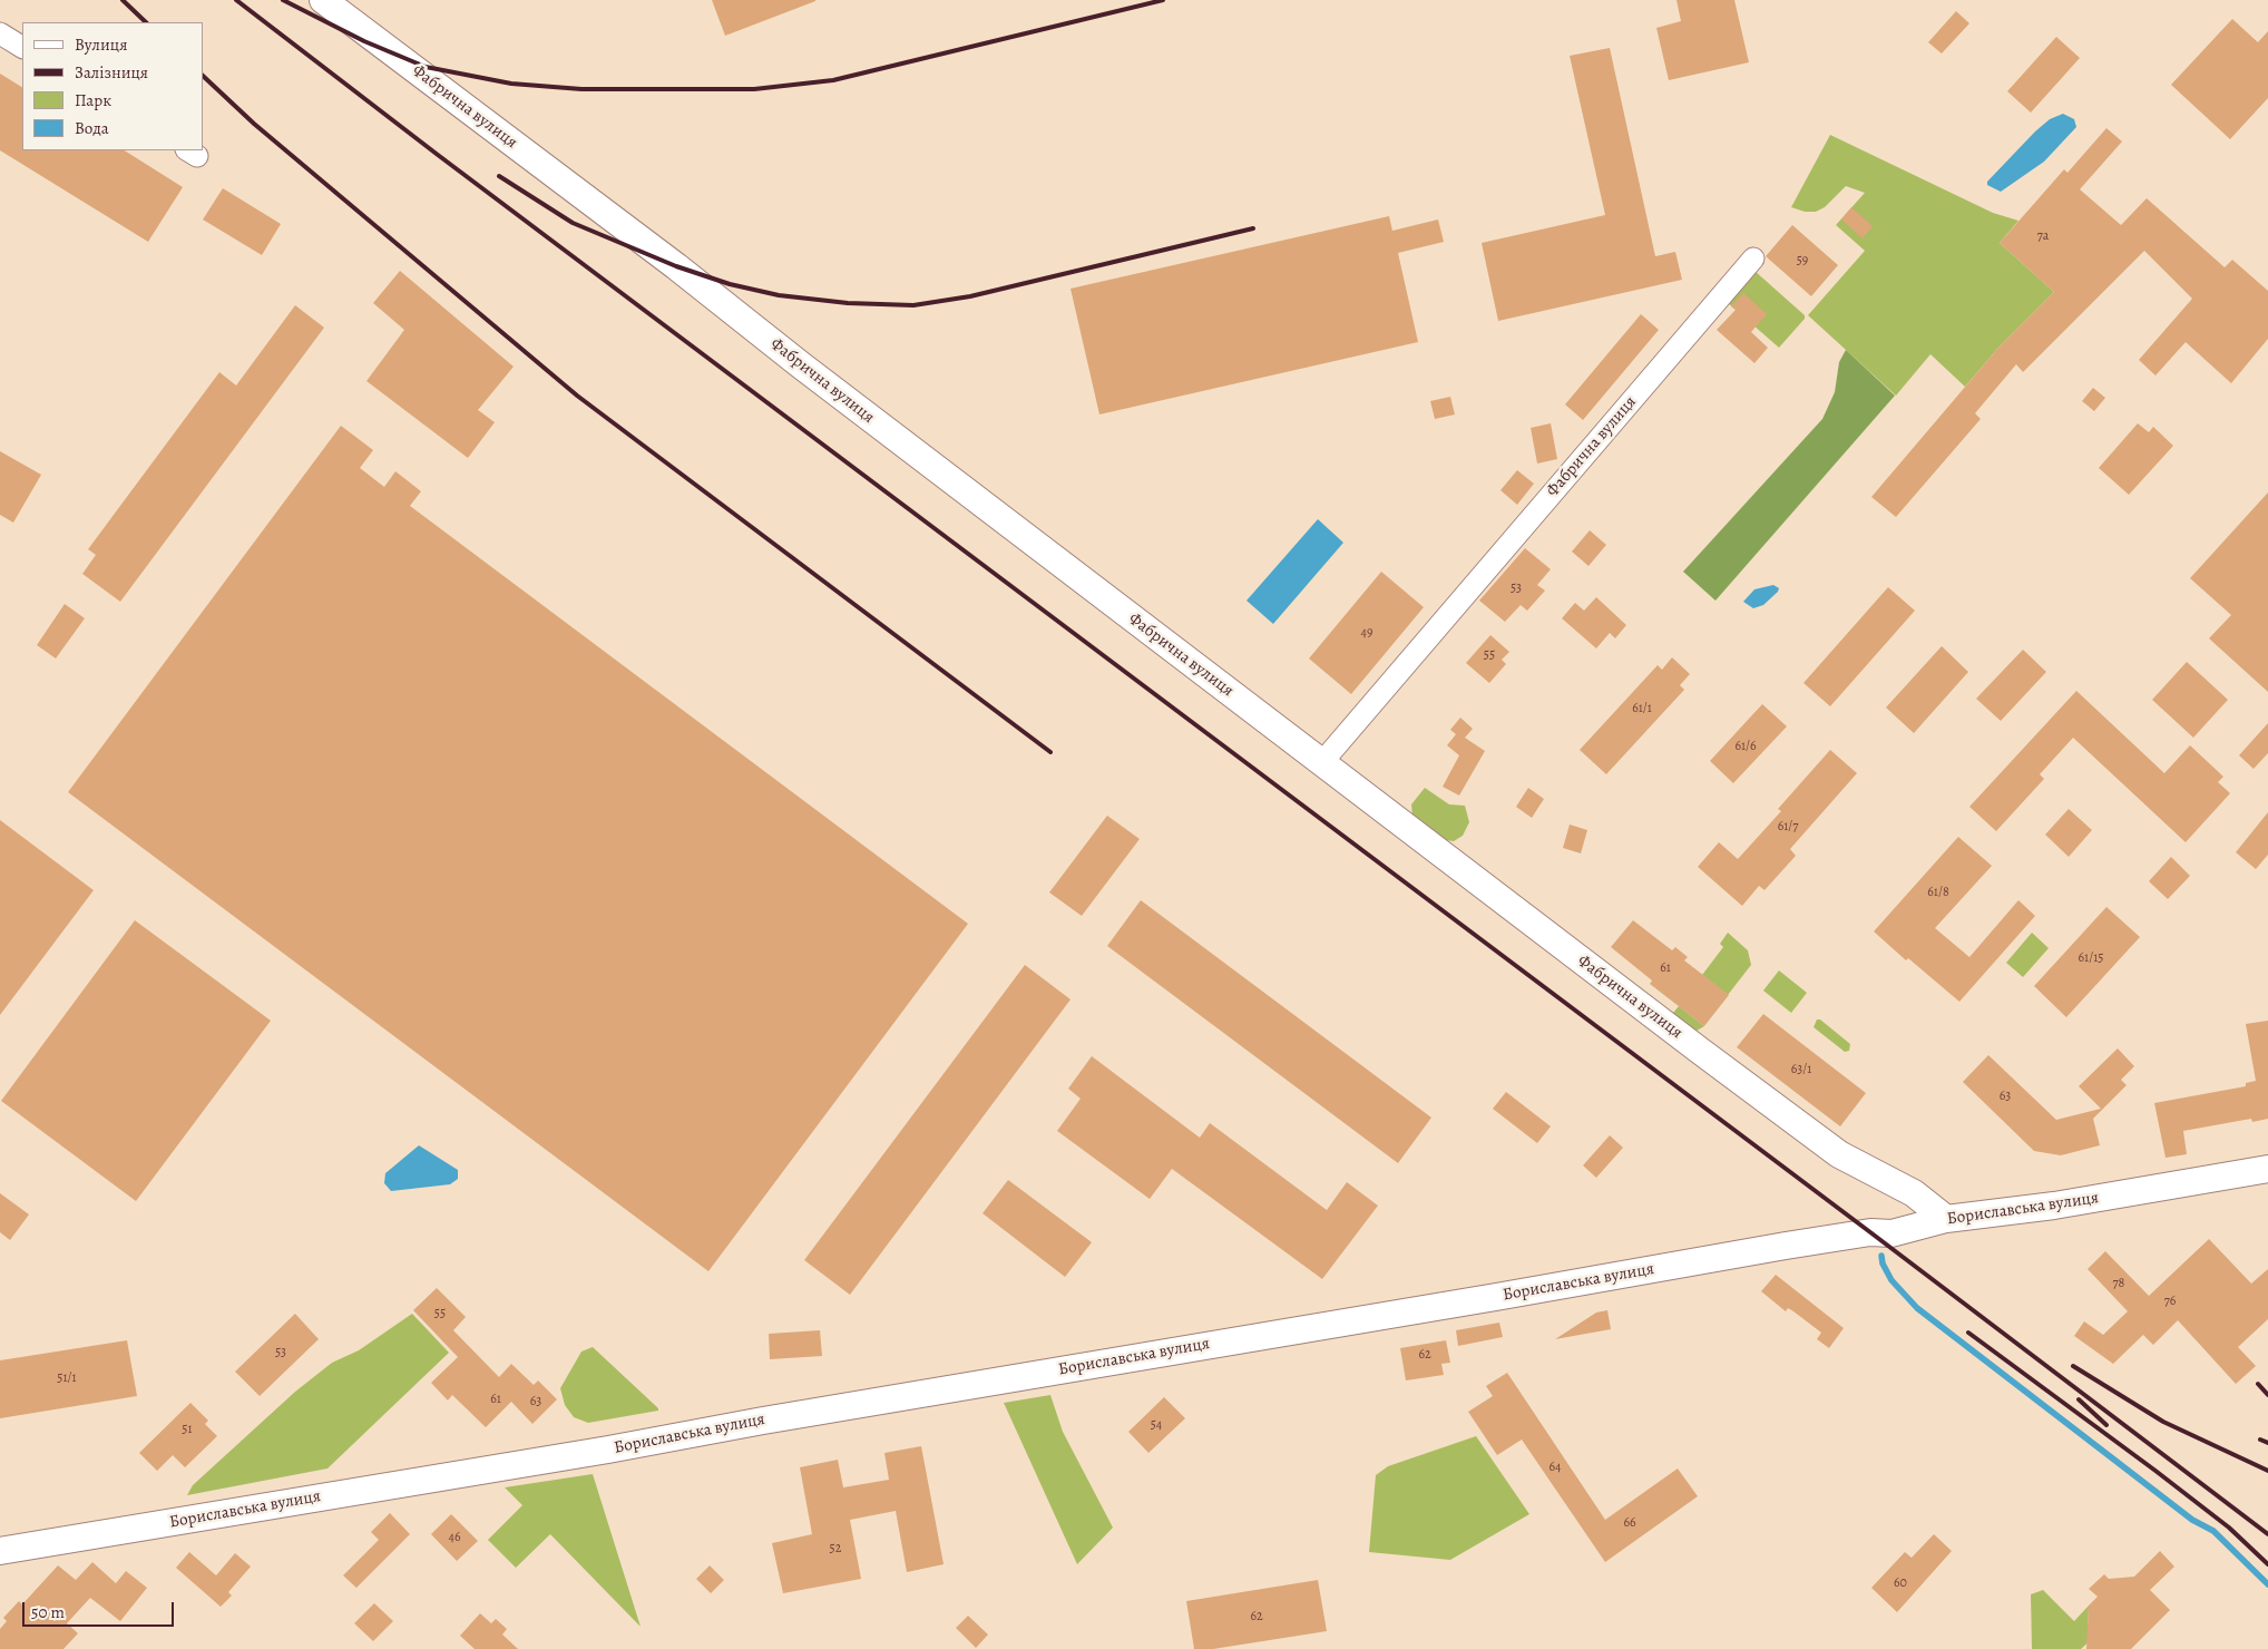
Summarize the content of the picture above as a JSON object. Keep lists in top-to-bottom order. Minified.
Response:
{"streets":{"street":["Фабрична вулиця","Бориславська вулиця"]},"crossings":[["Фабрична вулиця","Бориславська вулиця"]],"house_numbers":["7а","59","53","49","55","61/1","61/6","61/7","61/8","61/15","61","63/1","63","78","76","55","53","62","51/1","61","63","54","51","64","66","46","52","60","62"],"legend":["Вулиця","Залізниця","Парк","Вода"],"scale_bar":"50 m"}
